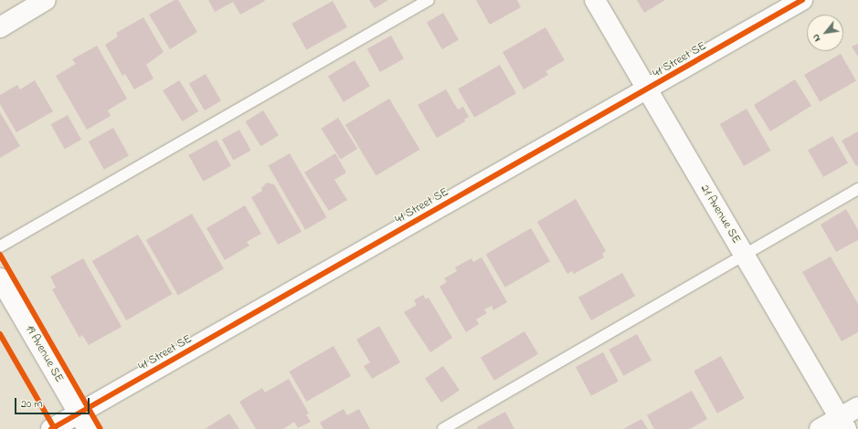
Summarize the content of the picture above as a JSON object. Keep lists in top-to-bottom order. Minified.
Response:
{"streets":{"street":["41 Street SE","21 Avenue SE","19 Avenue SE"]},"crossings":[["41 Street SE","21 Avenue SE"],["41 Street SE","19 Avenue SE"]],"scale_bar":"20 m","north":"bottom left"}
